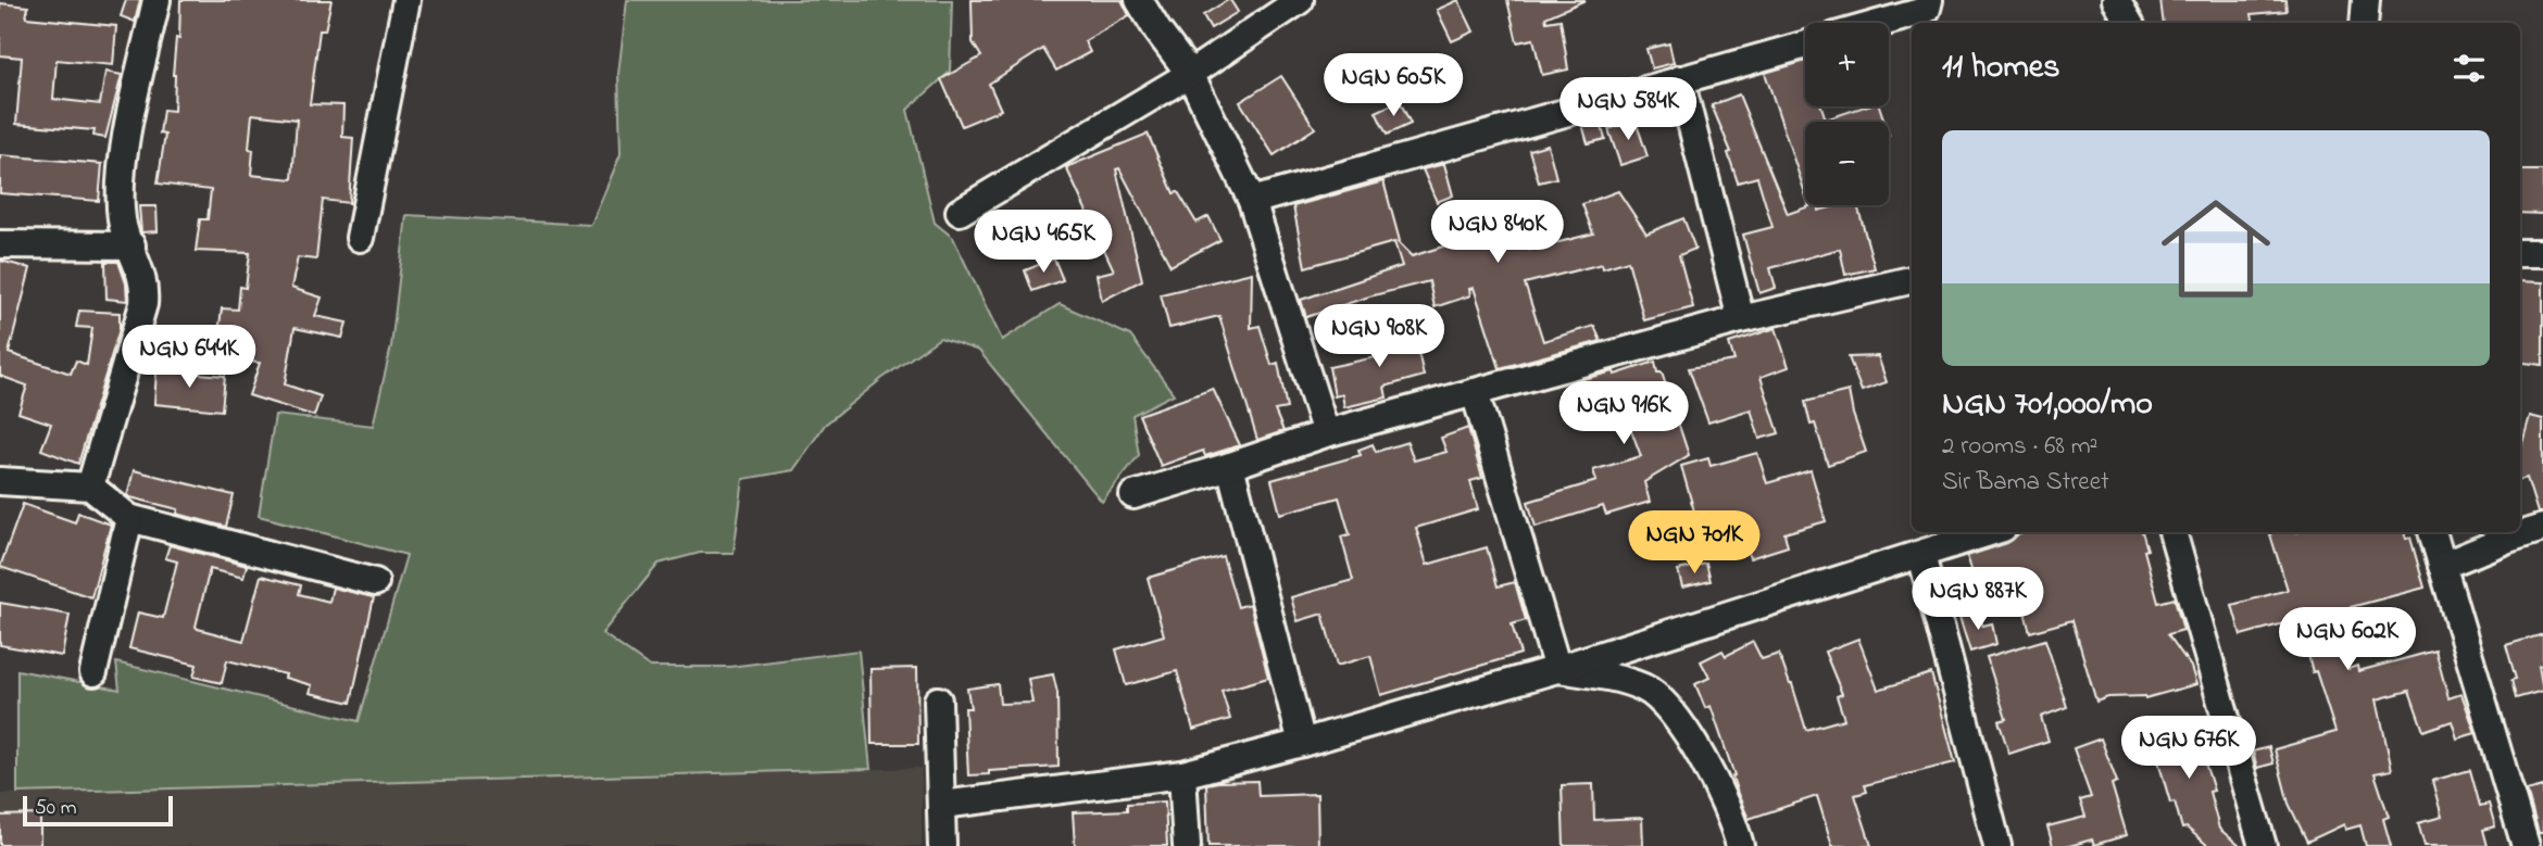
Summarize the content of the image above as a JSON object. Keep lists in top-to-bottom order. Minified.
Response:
{"scale_bar":"50 m","page":{"map_buttons":["+","−"],"heading":"11 homes","price":["NGN 605K","NGN 584K","NGN 840K","NGN 465K","NGN 908K","NGN 644K","NGN 916K","NGN 701K","NGN 887K","NGN 602K","NGN 676K"],"list":[{"name":"NGN 701,000/mo","note":"2 rooms · 68 m² · Sir Bama Street"}],"scale":"50 m"}}
